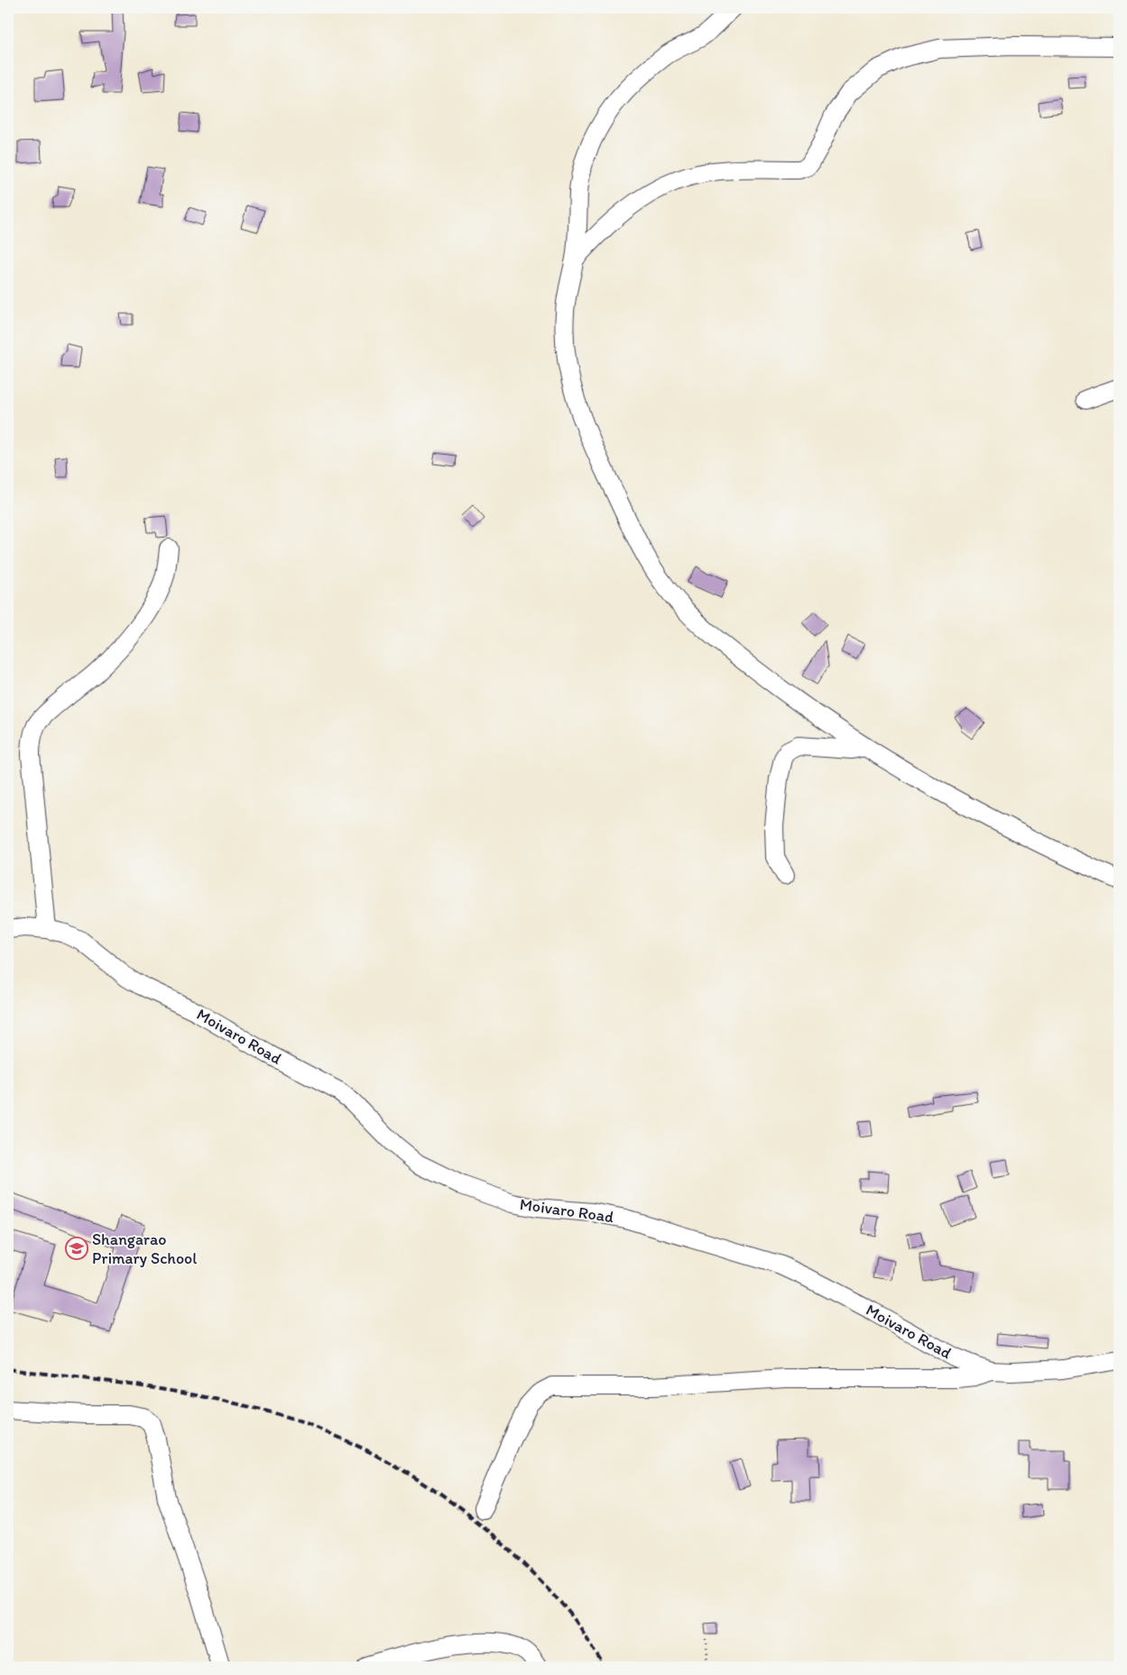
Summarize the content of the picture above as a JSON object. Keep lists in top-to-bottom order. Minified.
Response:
{"streets":{"street":["Moivaro Road"]},"places":{"school or university":["Shangarao Primary School"]}}
